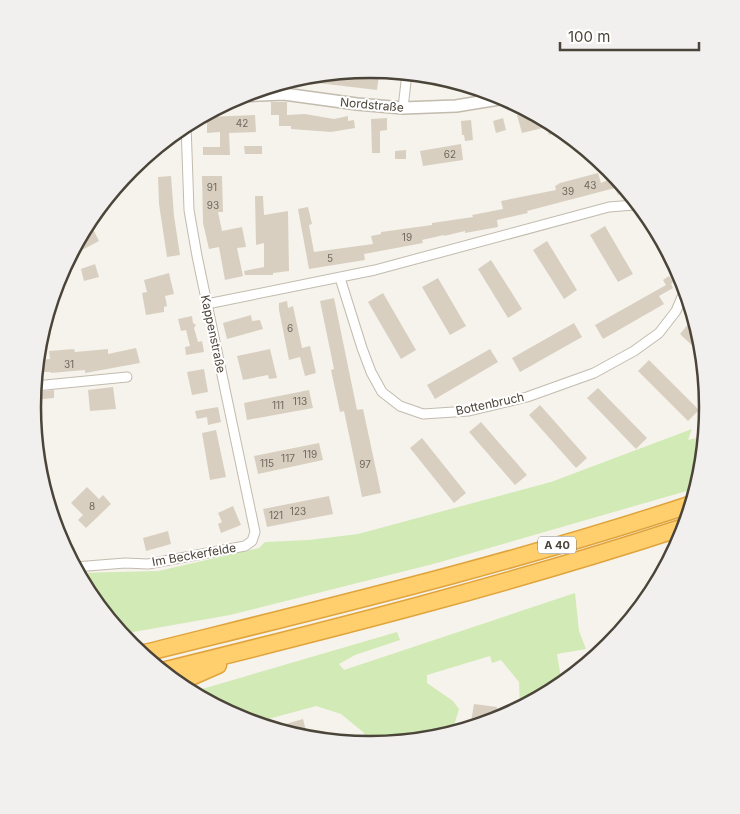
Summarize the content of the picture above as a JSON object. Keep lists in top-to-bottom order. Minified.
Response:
{"streets":{"highway":["A 40"],"street":["Nordstraße","Kappenstraße","Bottenbruch","Im Beckerfelde"]},"crossings":[["Kappenstraße","Im Beckerfelde"]],"house_numbers":["42","62","43","91","39","93","19","5","6","31","113","111","119","117","115","97","8","123","121"],"scale_bar":"100 m"}
